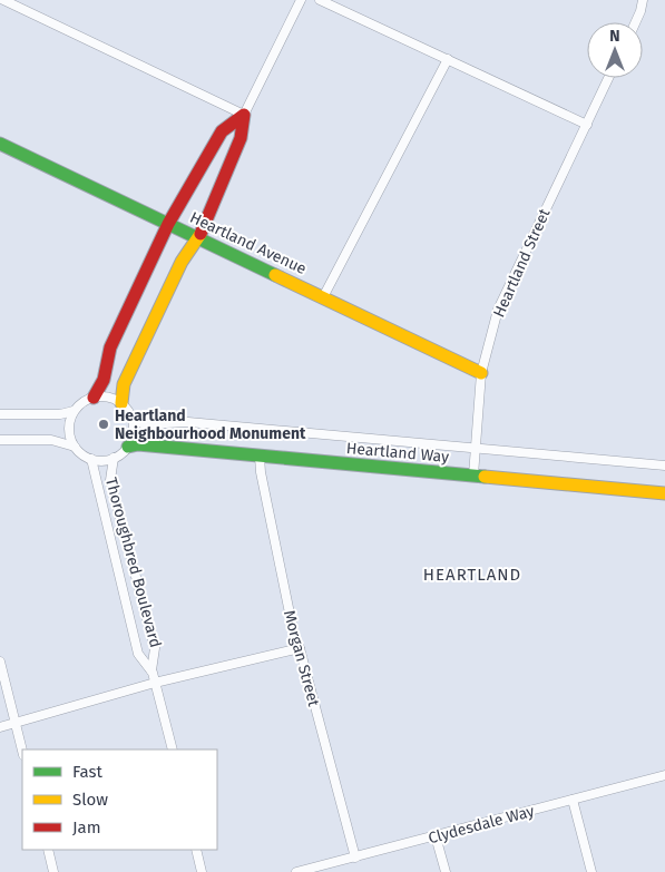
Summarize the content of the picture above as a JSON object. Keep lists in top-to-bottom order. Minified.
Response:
{"streets":{"street":["Heartland Avenue","Heartland Street","Heartland Way","Thoroughbred Boulevard","Morgan Street","Clydesdale Way"]},"crossings":[["Heartland Avenue","Heartland Street"],["Heartland Street","Heartland Way"],["Heartland Way","Thoroughbred Boulevard"],["Heartland Way","Morgan Street"],["Morgan Street","Clydesdale Way"]],"districts":["HEARTLAND"],"places":["Heartland Neighbourhood Monument"],"legend":["Fast","Slow","Jam"],"north":"top"}
